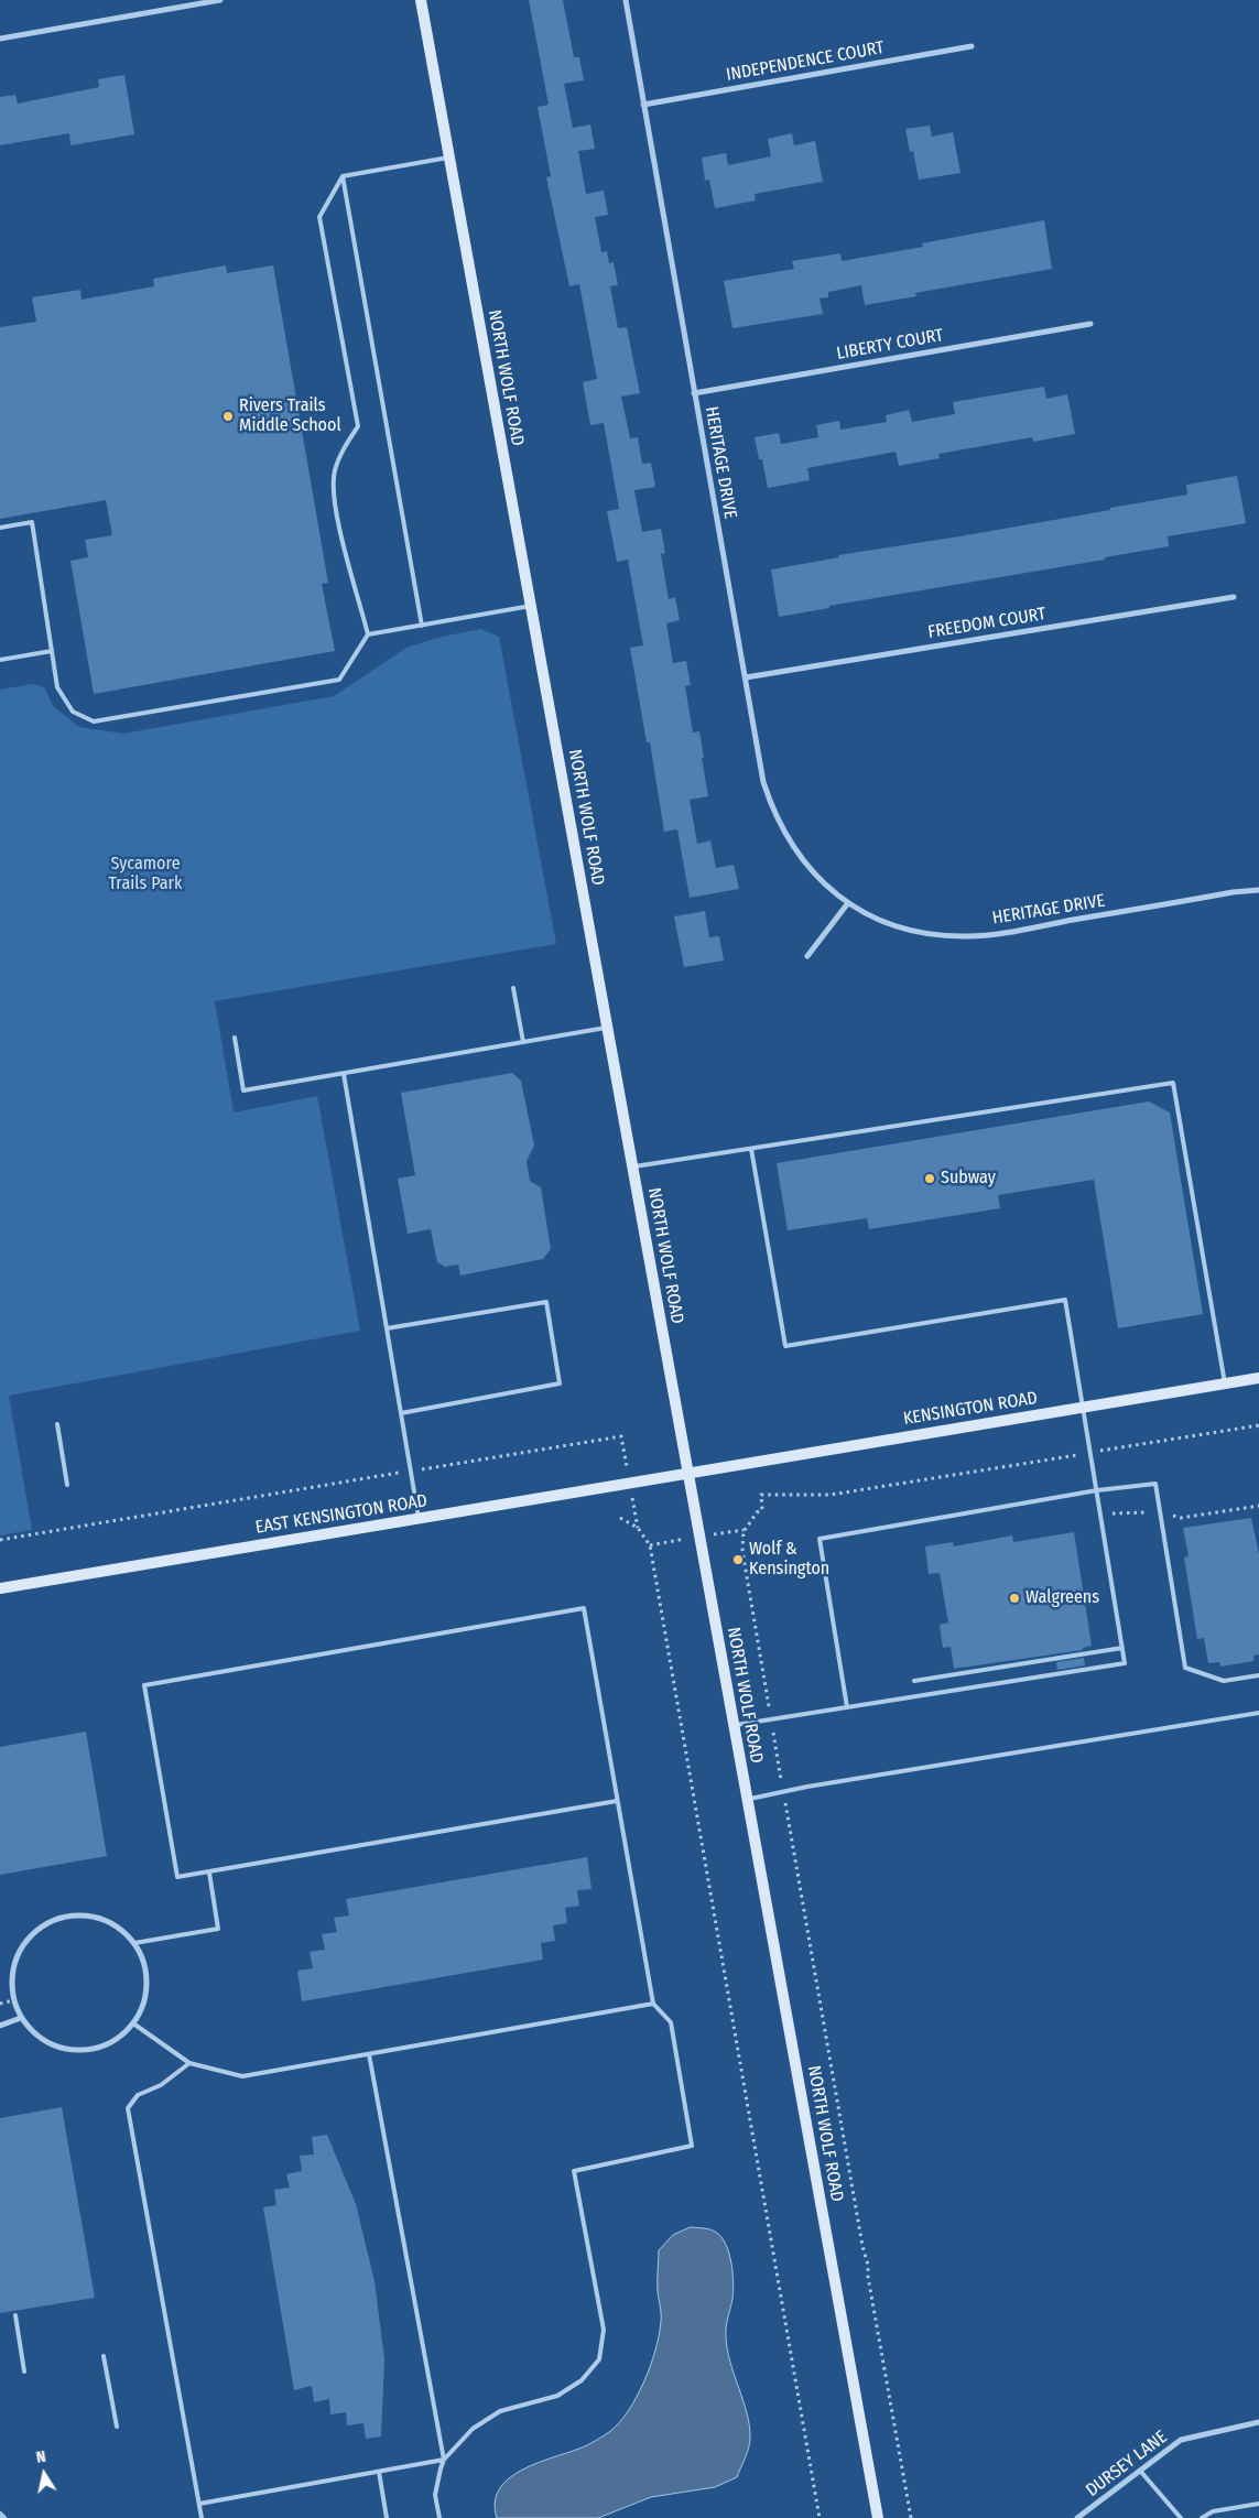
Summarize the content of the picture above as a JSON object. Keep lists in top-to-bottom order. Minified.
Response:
{"streets":{"main road":["NORTH WOLF ROAD","KENSINGTON ROAD","EAST KENSINGTON ROAD"],"street":["INDEPENDENCE COURT","LIBERTY COURT","HERITAGE DRIVE","FREEDOM COURT","DURSEY LANE"]},"crossings":[["INDEPENDENCE COURT","HERITAGE DRIVE"],["LIBERTY COURT","HERITAGE DRIVE"],["NORTH WOLF ROAD","KENSINGTON ROAD"],["NORTH WOLF ROAD","EAST KENSINGTON ROAD"],["HERITAGE DRIVE","FREEDOM COURT"],["KENSINGTON ROAD","EAST KENSINGTON ROAD"]],"parks":["Sycamore Trails Park"],"places":["Rivers Trails Middle School","Subway","Wolf & Kensington","Walgreens"],"north":"top"}
